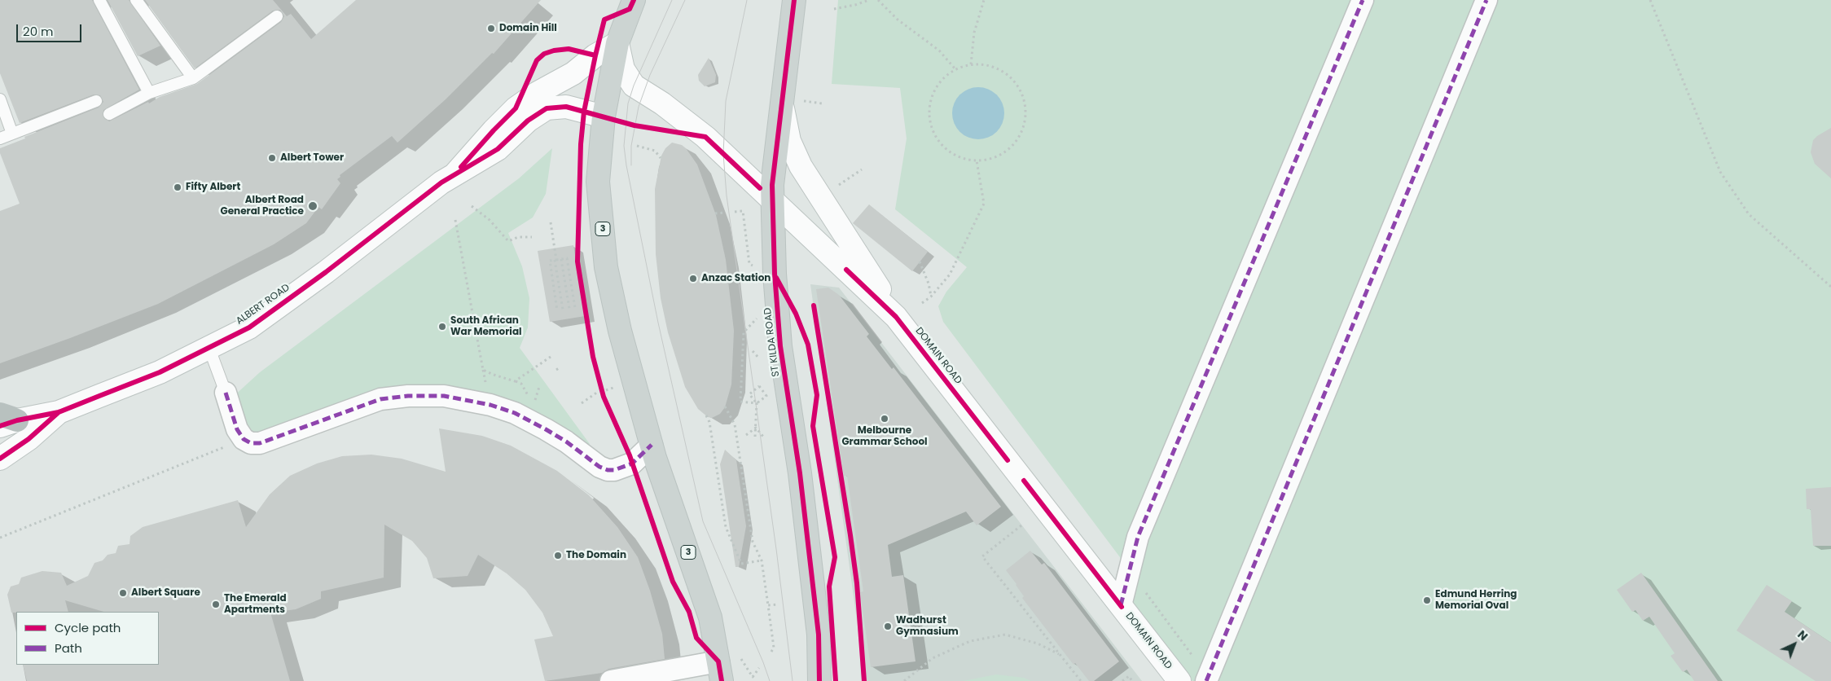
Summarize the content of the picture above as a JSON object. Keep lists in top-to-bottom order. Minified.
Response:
{"streets":{"main road":["3","ST KILDA ROAD"],"street":["ALBERT ROAD","DOMAIN ROAD"]},"crossings":[["3","ALBERT ROAD"],["3","DOMAIN ROAD"],["ALBERT ROAD","DOMAIN ROAD"],["ST KILDA ROAD","DOMAIN ROAD"]],"places":["Domain Hill","Albert Tower","Fifty Albert","Albert Road General Practice","Anzac Station","South African War Memorial","Melbourne Grammar School","The Domain","Albert Square","Edmund Herring Memorial Oval","The Emerald Apartments","Wadhurst Gymnasium"],"legend":["Cycle path","Path"],"scale_bar":"20 m","north":"top right"}
